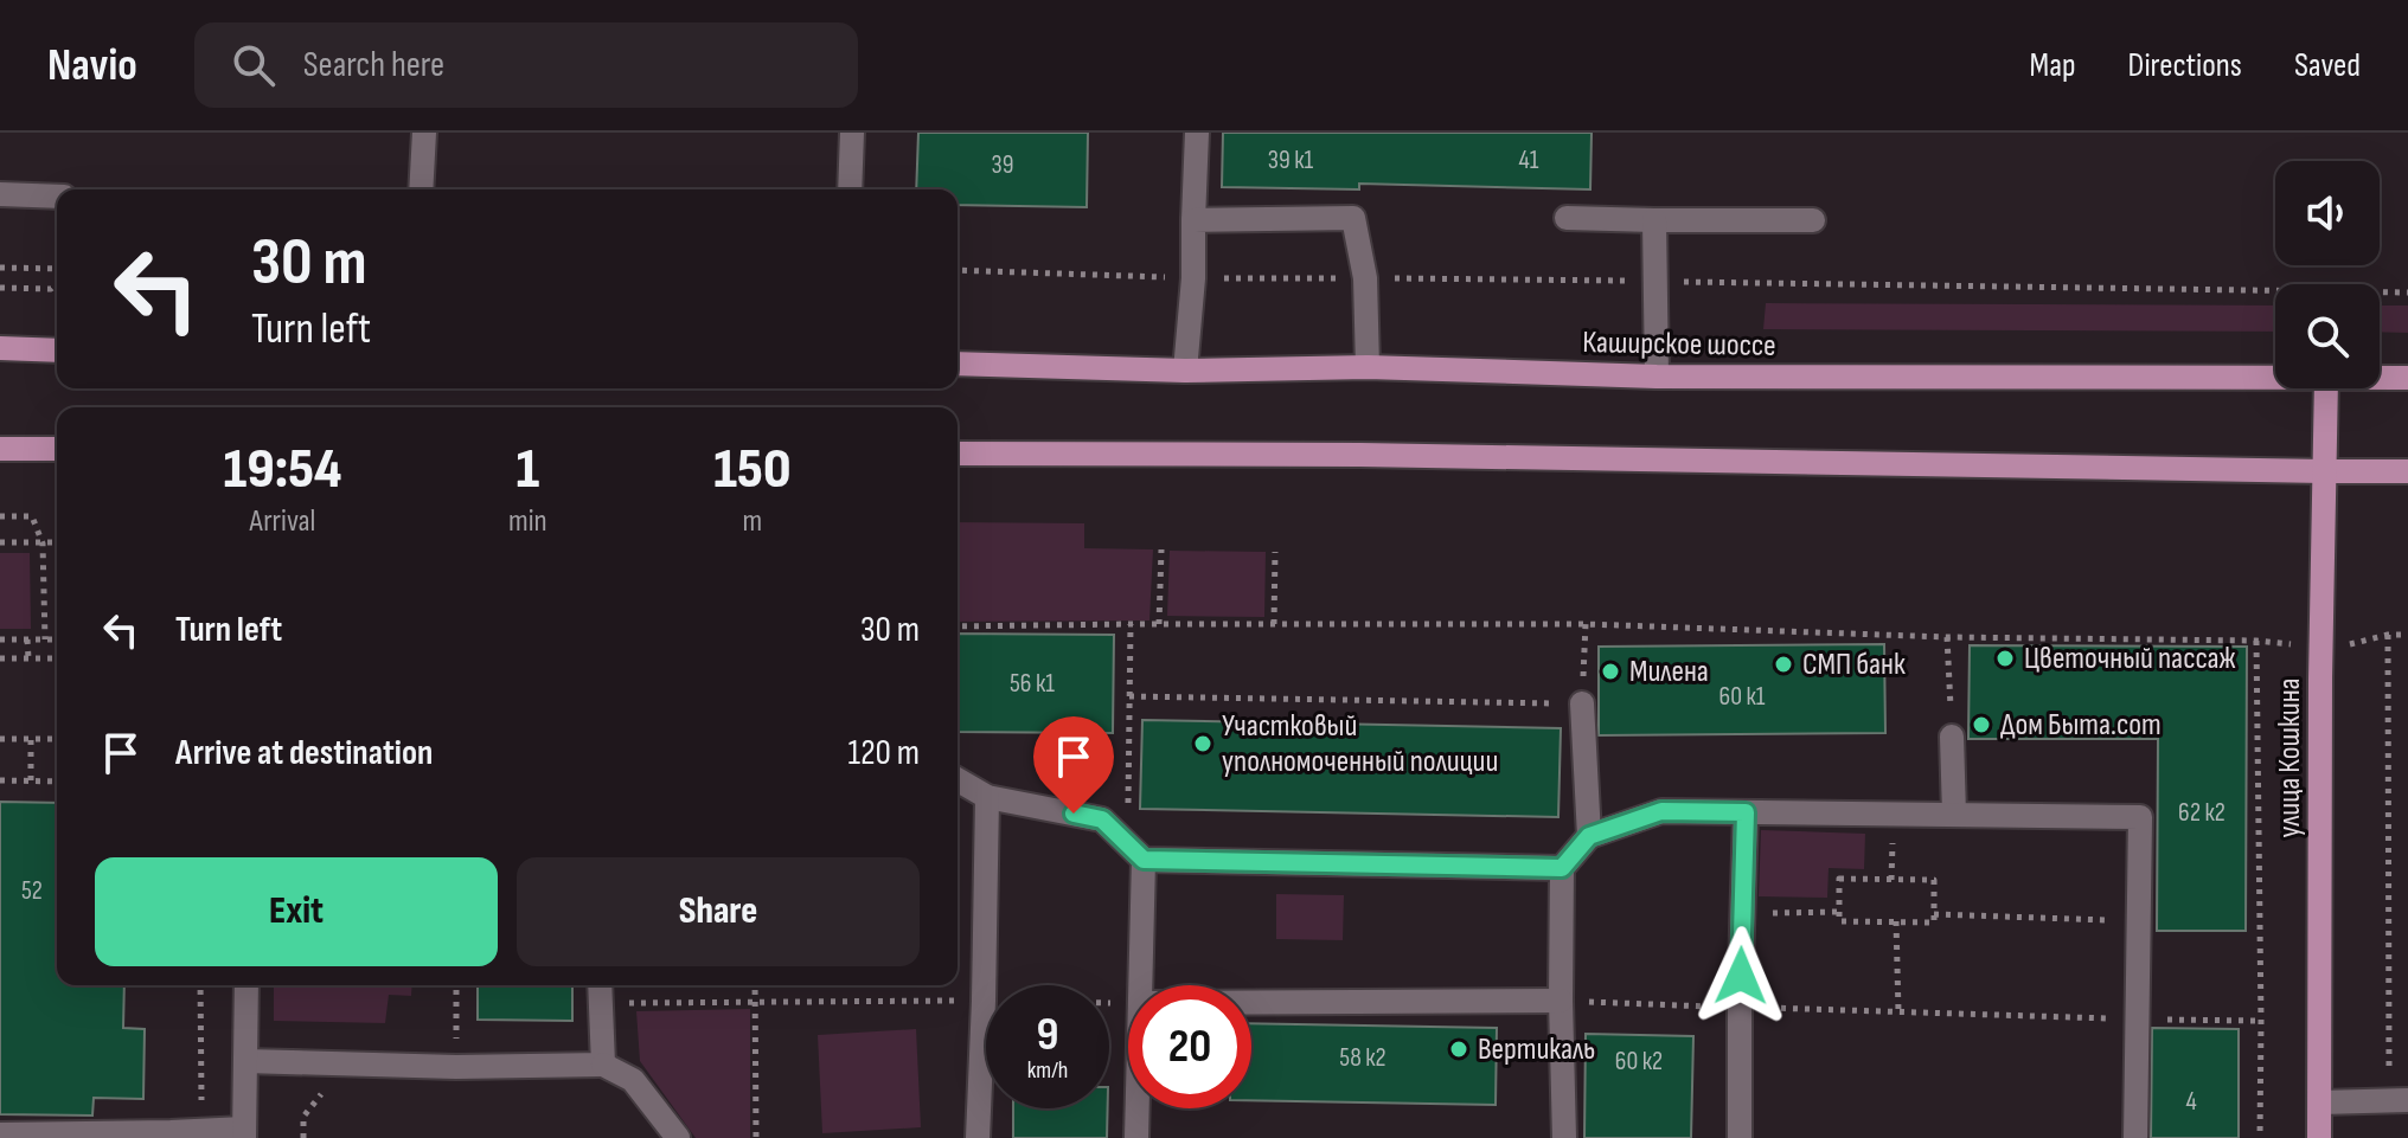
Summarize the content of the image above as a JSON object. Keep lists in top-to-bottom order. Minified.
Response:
{"streets":{"main road":["Каширское шоссе","улица Кошкина"]},"places":["Цветочный пассаж","СМП банк","Милена","Дом Быта.com","Участковый уполномоченный полиции","Вертикаль"],"house_numbers":["39 к1","41","39","56 к1","60 к1","62 к2","52","58 к2","60 к2","4"],"page":{"header":"Navio","search":"Search here","nav":["Map","Directions","Saved"],"turn":["30 m","Turn left"],"eta":["19:54","Arrival","1","min","150","m"],"list":[{"name":"Turn left","value":"30 m"},{"name":"Arrive at destination","value":"120 m"}],"buttons":["Exit","Share"],"speed":"9 km/h","limit":"20"}}
